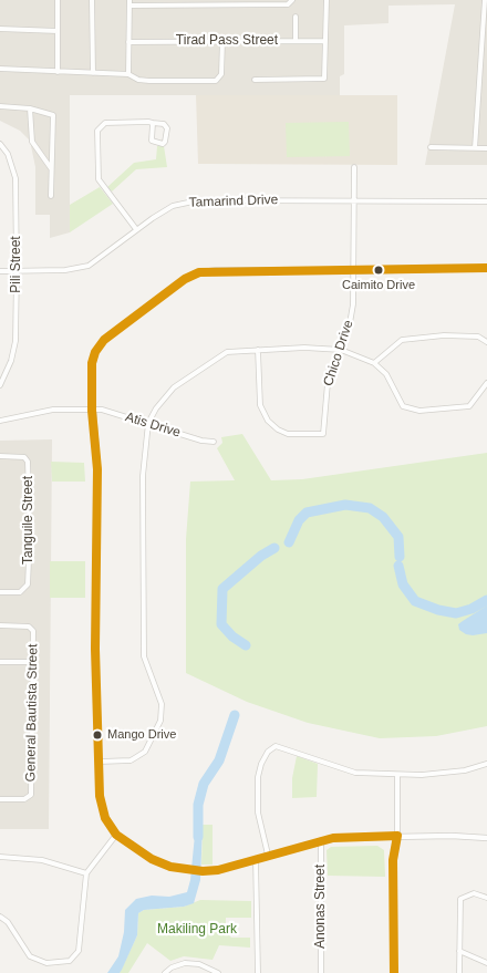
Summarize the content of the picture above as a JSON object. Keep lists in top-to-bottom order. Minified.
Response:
{"streets":{"street":["Tirad Pass Street","Tamarind Drive","Pili Street","Chico Drive","Atis Drive","Tanguile Street","General Bautista Street","Anonas Street"]},"crossings":[["Tamarind Drive","Pili Street"]],"parks":["Makiling Park"],"places":["Caimito Drive","Mango Drive"]}
